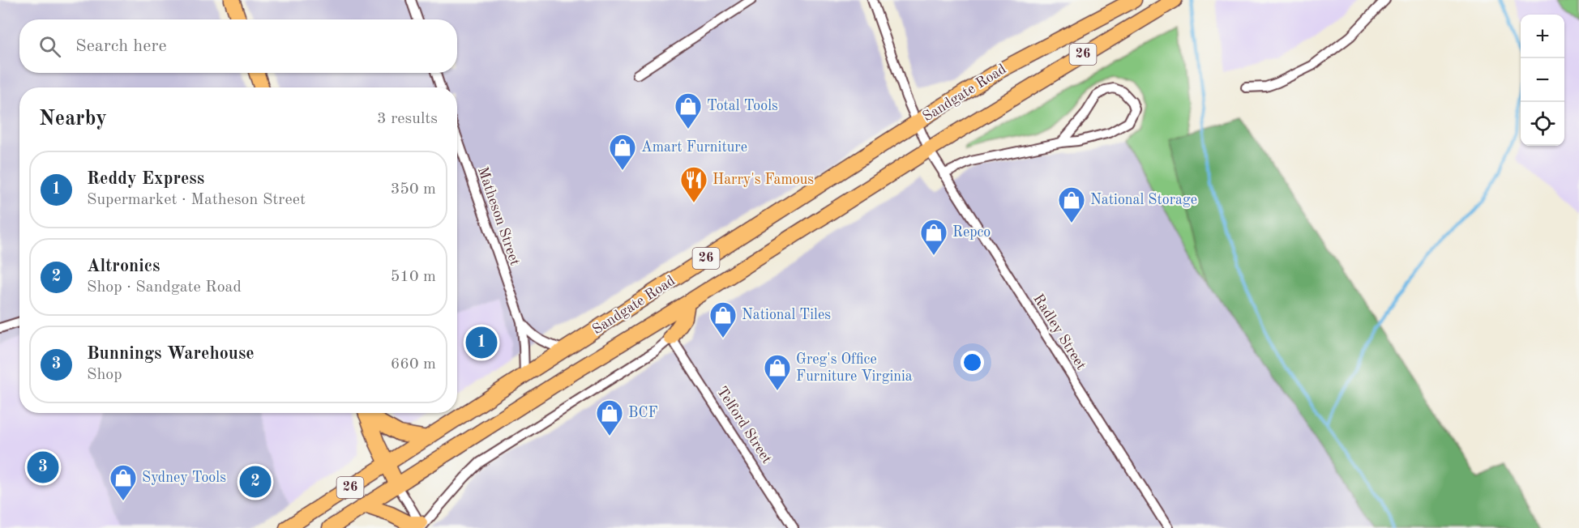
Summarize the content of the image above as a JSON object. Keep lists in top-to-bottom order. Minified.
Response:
{"streets":{"main road":["26","Sandgate Road"],"street":["Matheson Street","Radley Street","Telford Street"]},"crossings":[["Sandgate Road","Matheson Street"],["Sandgate Road","Radley Street"]],"places":{"shop":["Total Tools","Amart Furniture","National Storage","Repco","National Tiles","Greg's Office Furniture Virginia","BCF","Sydney Tools"],"restaurant":["Harry's Famous"]},"page":{"map_buttons":["+","−"],"search":"Search here","heading":["Nearby","3 results"],"list":[{"mark":"1","name":"Reddy Express","note":"Supermarket · Matheson Street","value":"350 m"},{"mark":"2","name":"Altronics","note":"Shop · Sandgate Road","value":"510 m"},{"mark":"3","name":"Bunnings Warehouse","note":"Shop","value":"660 m"}],"pins":["1","3","2"]}}
